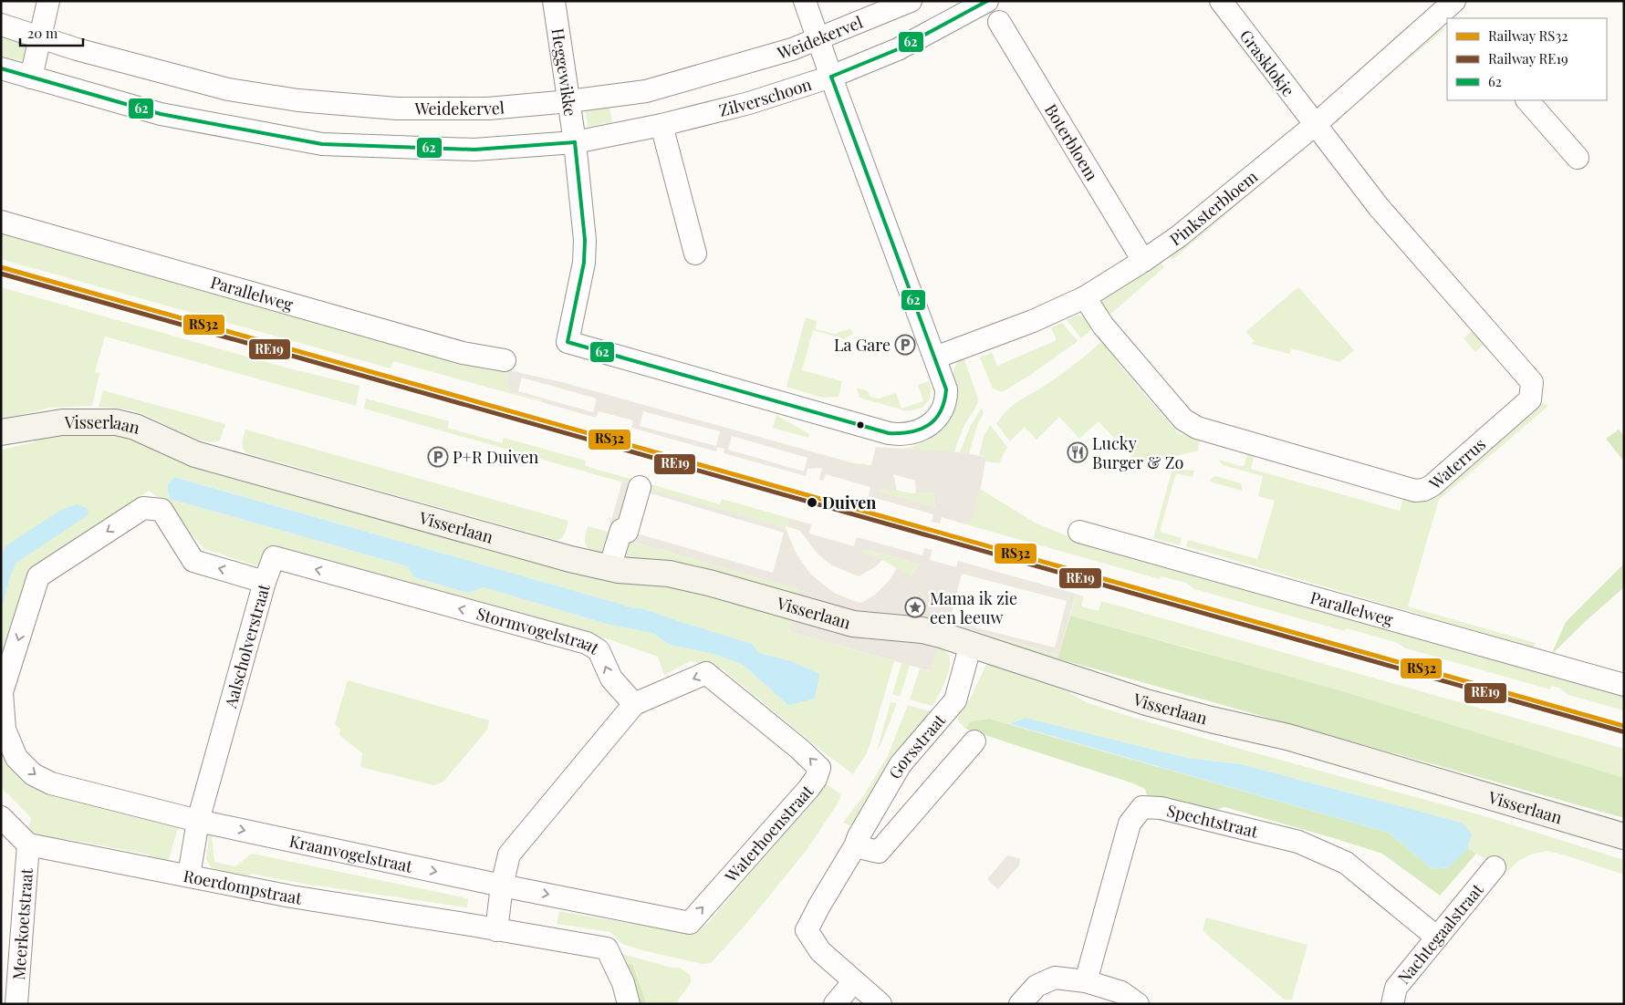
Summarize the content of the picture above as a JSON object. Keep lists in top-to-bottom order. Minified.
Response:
{"streets":{"street":["Weidekervel","Grasklokje","Heggewikke","Zilverschoon","Boterbloem","Pinksterbloem","Parallelweg","Visserlaan","Waterrus","Stormvogelstraat","Aalscholverstraat","Gorsstraat","Spechtstraat","Waterhoenstraat","Kraanvogelstraat","Roerdompstraat","Meerkoetstraat","Nachtegaalstraat"]},"crossings":[["Weidekervel","Heggewikke"],["Grasklokje","Pinksterbloem"],["Grasklokje","Waterrus"],["Heggewikke","Zilverschoon"],["Heggewikke","Pinksterbloem"],["Boterbloem","Pinksterbloem"],["Pinksterbloem","Waterrus"],["Visserlaan","Gorsstraat"],["Stormvogelstraat","Aalscholverstraat"],["Stormvogelstraat","Waterhoenstraat"],["Aalscholverstraat","Kraanvogelstraat"],["Aalscholverstraat","Roerdompstraat"],["Spechtstraat","Nachtegaalstraat"],["Waterhoenstraat","Kraanvogelstraat"],["Roerdompstraat","Meerkoetstraat"]],"one_way":["Stormvogelstraat","Kraanvogelstraat"],"places":{"parking":["La Gare","P+R Duiven"],"restaurant":["Lucky Burger & Zo"],"other":["Duiven"],"place":["Mama ik zie een leeuw"]},"lines":["transit line 62","rail line RS32","rail line RE19"],"legend":["Railway RS32","Railway RE19","62"],"scale_bar":"20 m"}
